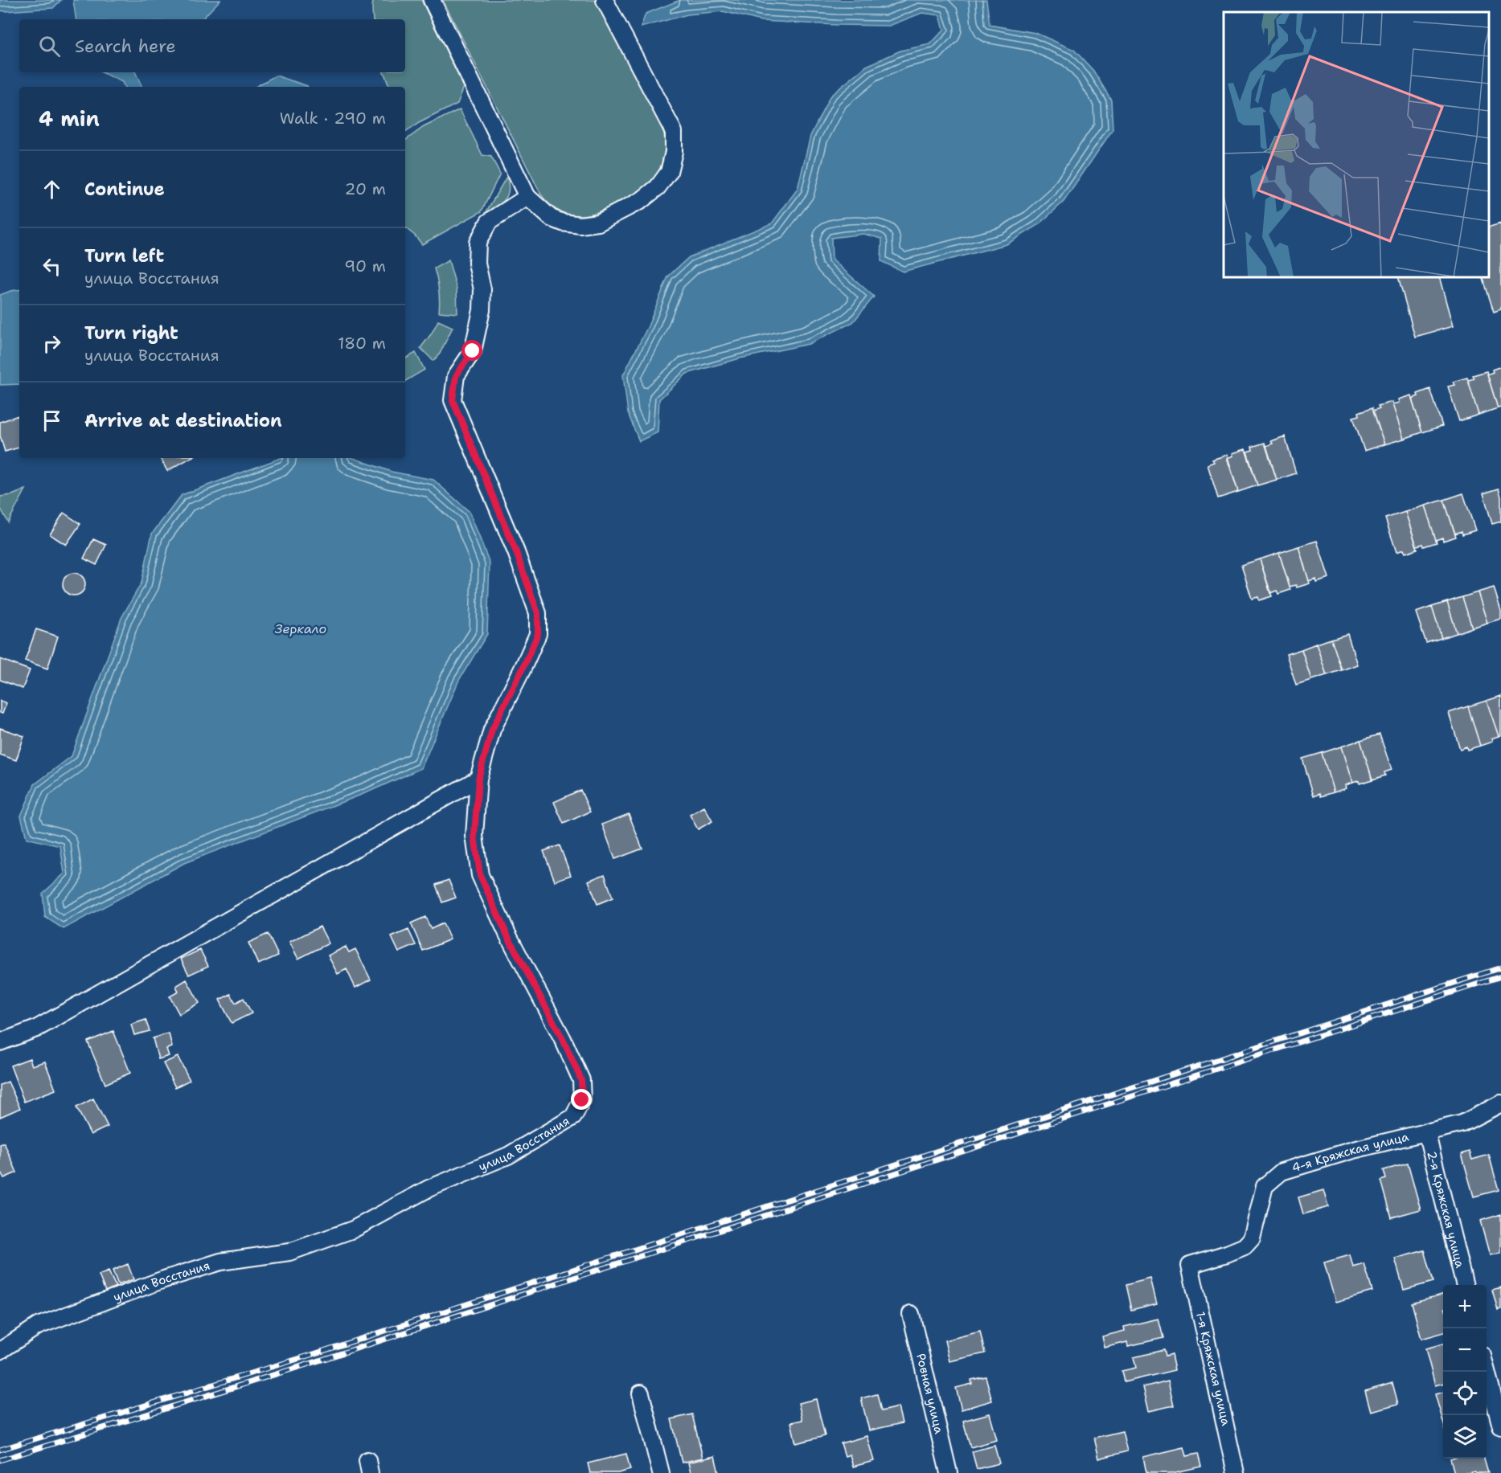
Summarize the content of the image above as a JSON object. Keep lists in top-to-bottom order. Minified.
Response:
{"streets":{"street":["улица Восстания","4-я Кряжская улица","2-я Кряжская улица","1-я Кряжская улица","Ровная улица"]},"crossings":[["4-я Кряжская улица","2-я Кряжская улица"],["4-я Кряжская улица","1-я Кряжская улица"]],"water":["Зеркало"],"page":{"search":"Search here","heading":["4 min","Walk · 290 m"],"list":[["Continue","20 m"],["Turn left","улица Восстания","90 m"],["Turn right","улица Восстания","180 m"],"Arrive at destination"],"map_buttons":["+","−"]}}
